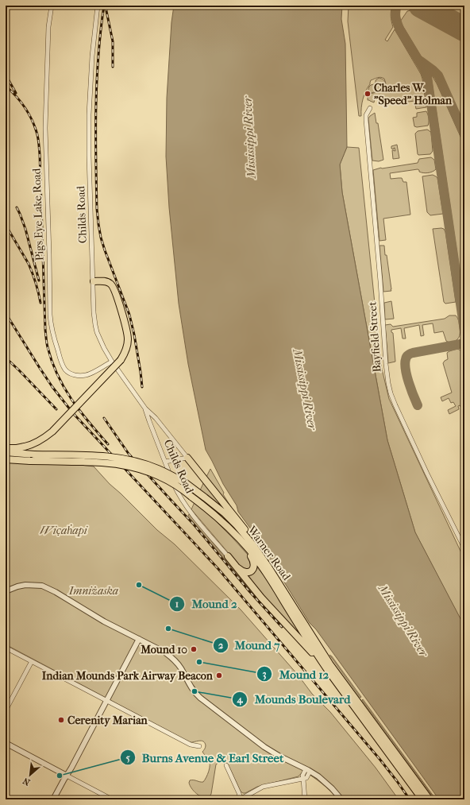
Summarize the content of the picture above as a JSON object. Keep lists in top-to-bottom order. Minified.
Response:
{"streets":{"highway":["Warner Road"],"street":["Pigs Eye Lake Road","Childs Road","Bayfield Street"]},"crossings":[["Pigs Eye Lake Road","Childs Road"]],"water":["Mississippi River"],"parks":["Wic̣aḣapi","Imniżaska"],"places":["Charles W. \"Speed\" Holman","Mound 2","Mound 7","Mound 10","Mound 12","Indian Mounds Park Airway Beacon","Mounds Boulevard","Cerenity Marian","Burns Avenue & Earl Street"],"north":"bottom left"}
